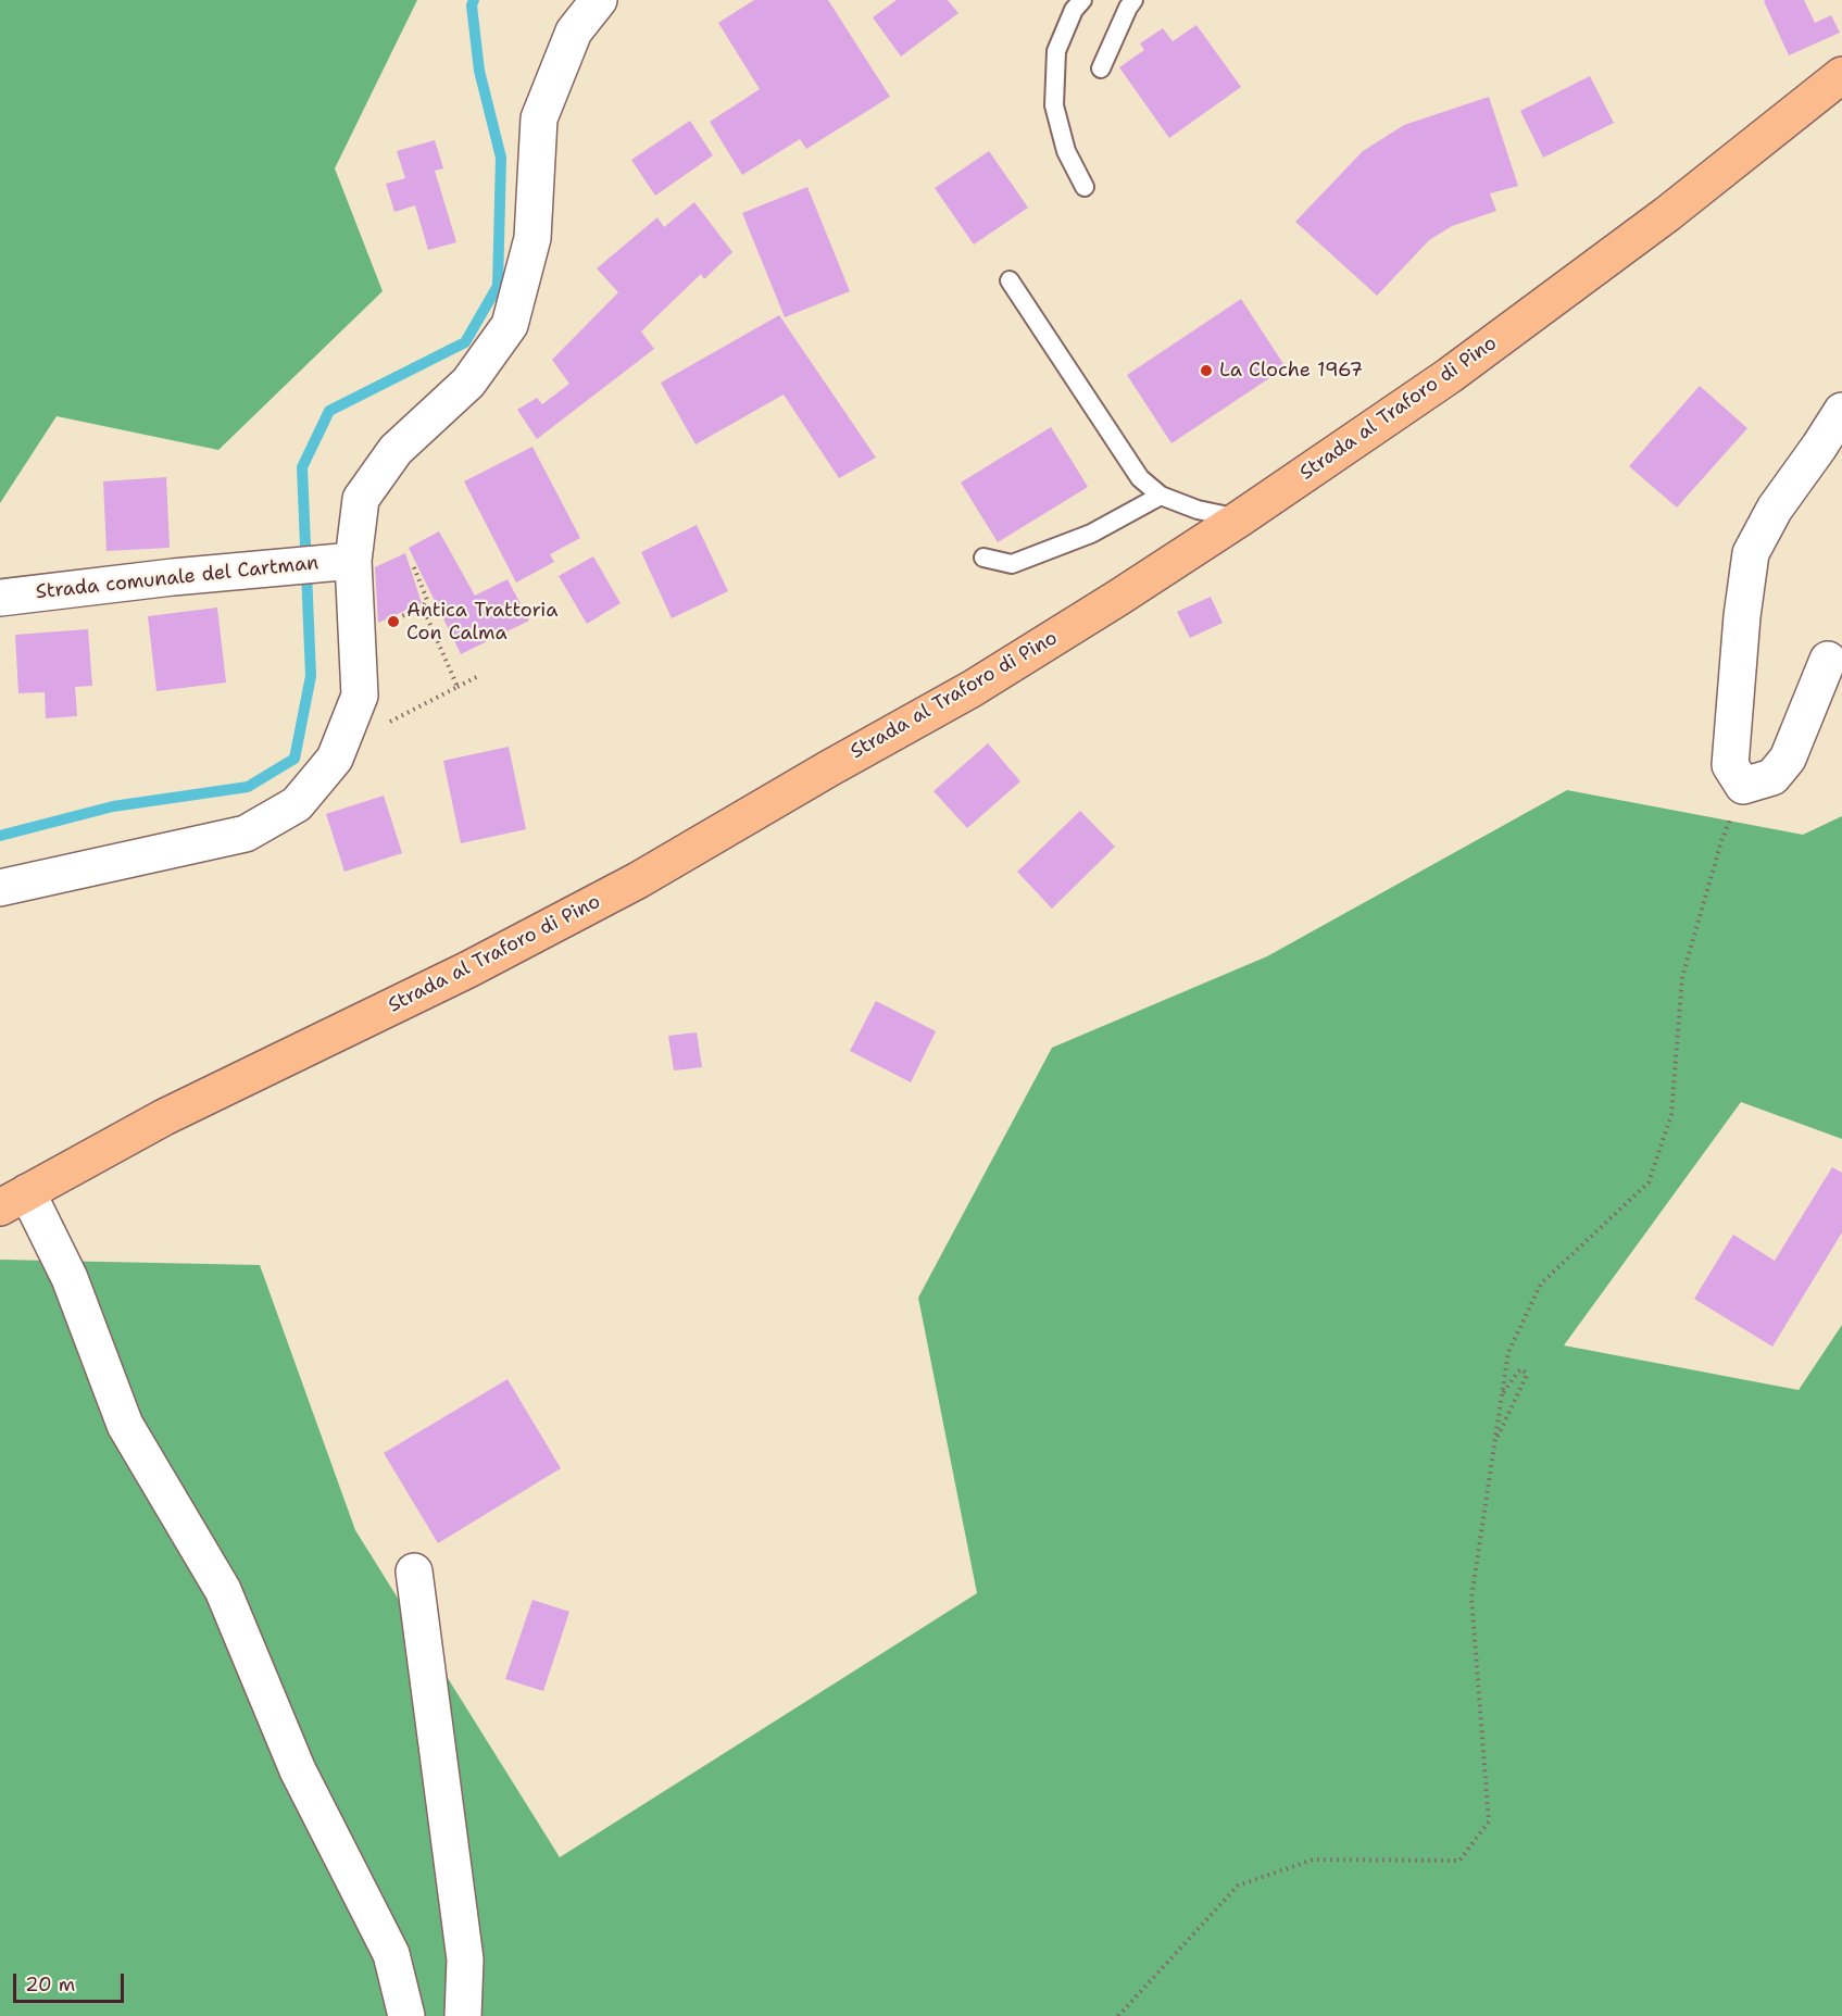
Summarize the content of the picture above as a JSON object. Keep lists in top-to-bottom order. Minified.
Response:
{"streets":{"main road":["Strada al Traforo di Pino"],"street":["Strada comunale del Cartman"]},"places":["La Cloche 1967","Antica Trattoria Con Calma"],"scale_bar":"20 m"}
